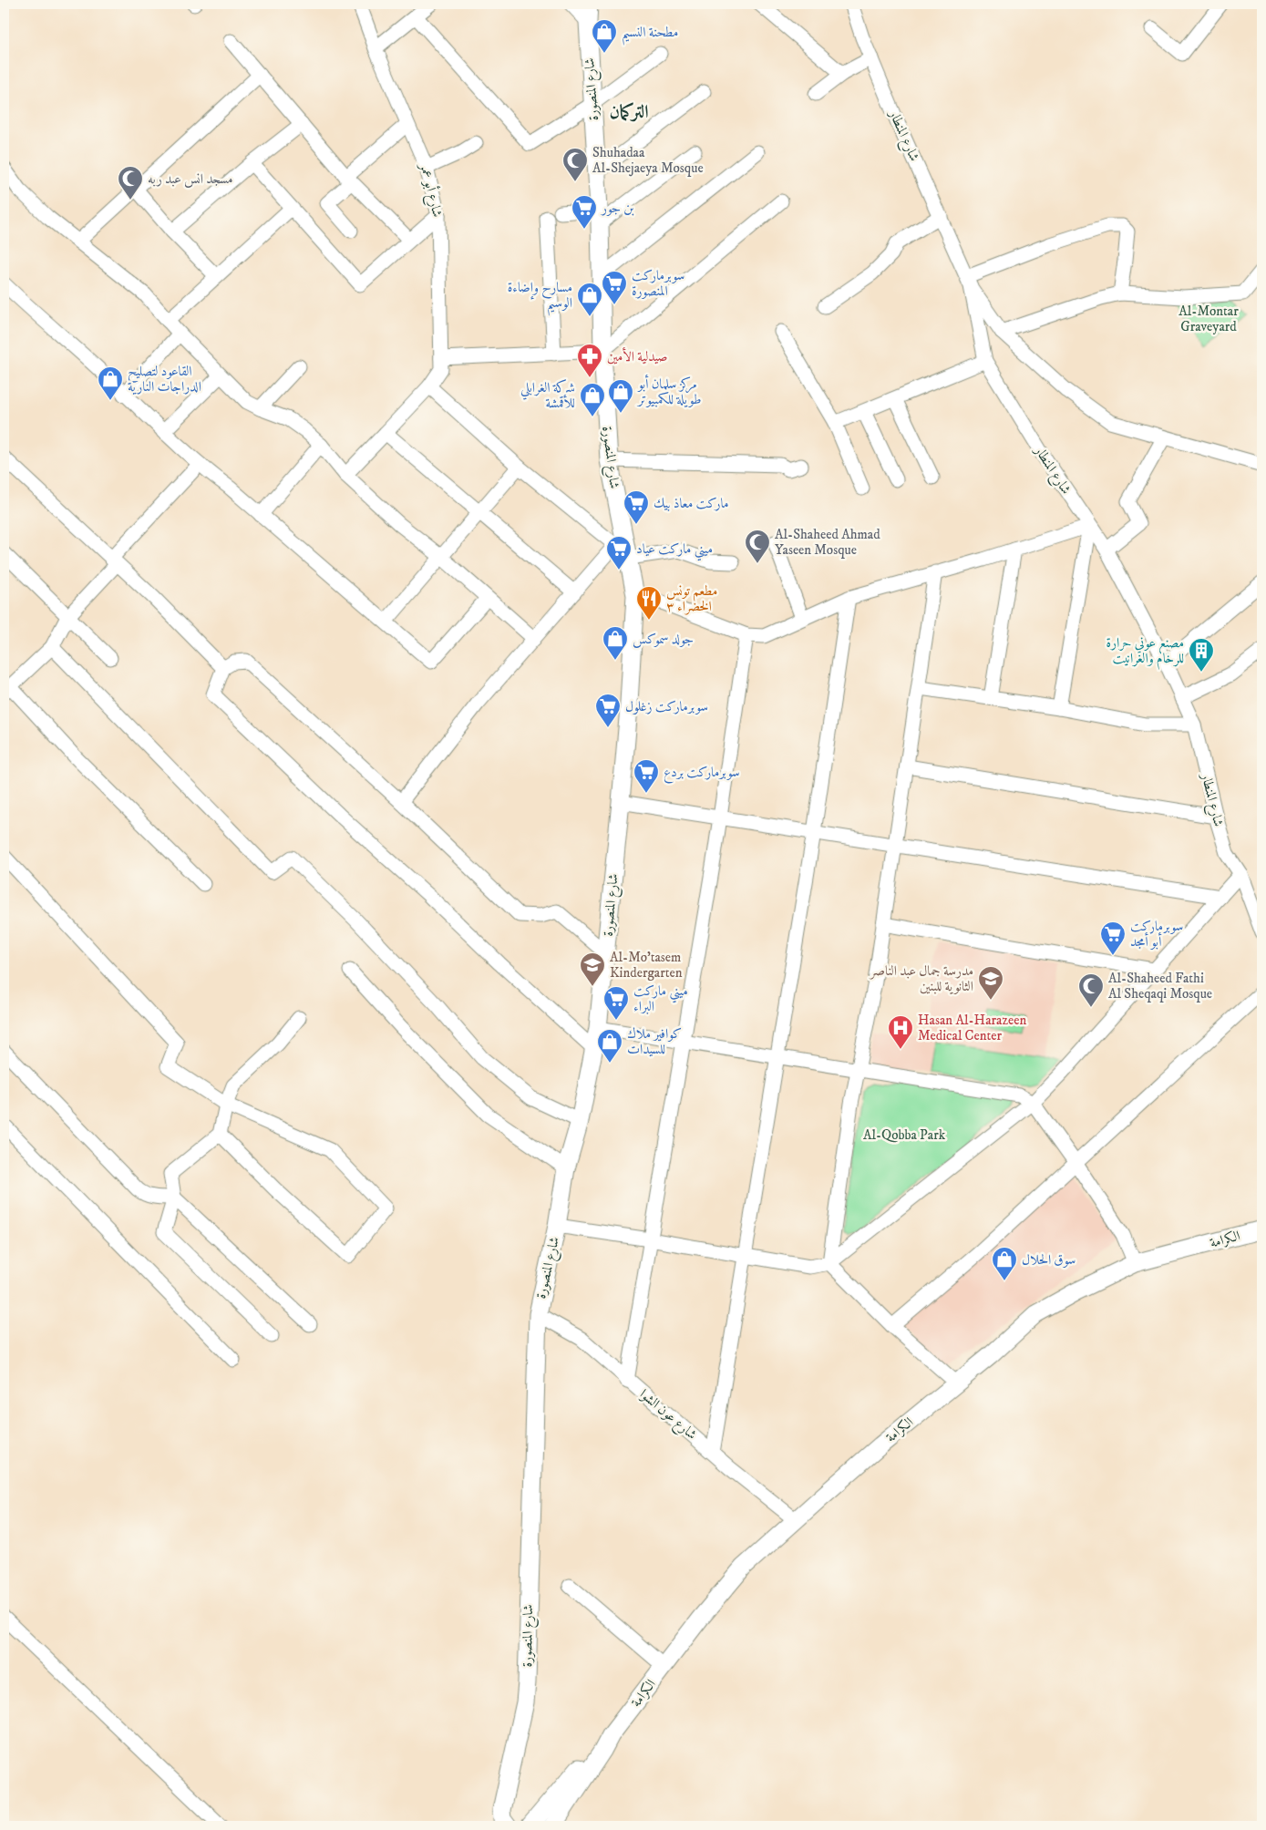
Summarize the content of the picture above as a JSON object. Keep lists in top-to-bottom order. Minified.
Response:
{"streets":{"main road":["شارع المنصورة","الكرامة"],"street":["شارع المنطار","شارع أبو عمر","شارع عون الشوا"]},"crossings":[["شارع المنصورة","شارع عون الشوا"],["الكرامة","شارع عون الشوا"]],"districts":["التركمان"],"parks":["Al-Montar Graveyard","Al-Qobba Park"],"places":{"shop":["مطحنة النسيم","مسارح وإضاءة الوسيم","القاعود لتصليح الدراجات النارية","مركز سلمان أبو طويلة للكمبيوتر","شركة الغرابلي للأقمشة","جولد سموكس","كوافير ملاك للسيدات","سوق الحلال"],"mosque":["Shuhadaa Al-Shejaeya Mosque","مسجد انس عبد ربه","Al-Shaheed Ahmad Yaseen Mosque","Al-Shaheed Fathi Al Sheqaqi Mosque"],"supermarket":["بن جور","سوبرماركت المنصورة","ماركت معاذ بيك","ميني ماركت عياد","سوبرماركت زغلول","سوبرماركت بردع","سوبرماركت أبو أمجد","ميني ماركت البراء"],"pharmacy":["صيدلية الأمين"],"restaurant":["مطعم تونس الخضراء ٣"],"building":["مصنع عوني حرارة للرخام والغرانيت"],"school or university":["Al-Mo'tasem Kindergarten","مدرسة جمال عبد الناصر الثانوية للبنين"],"hospital":["Hasan Al-Harazeen Medical Center"]}}
